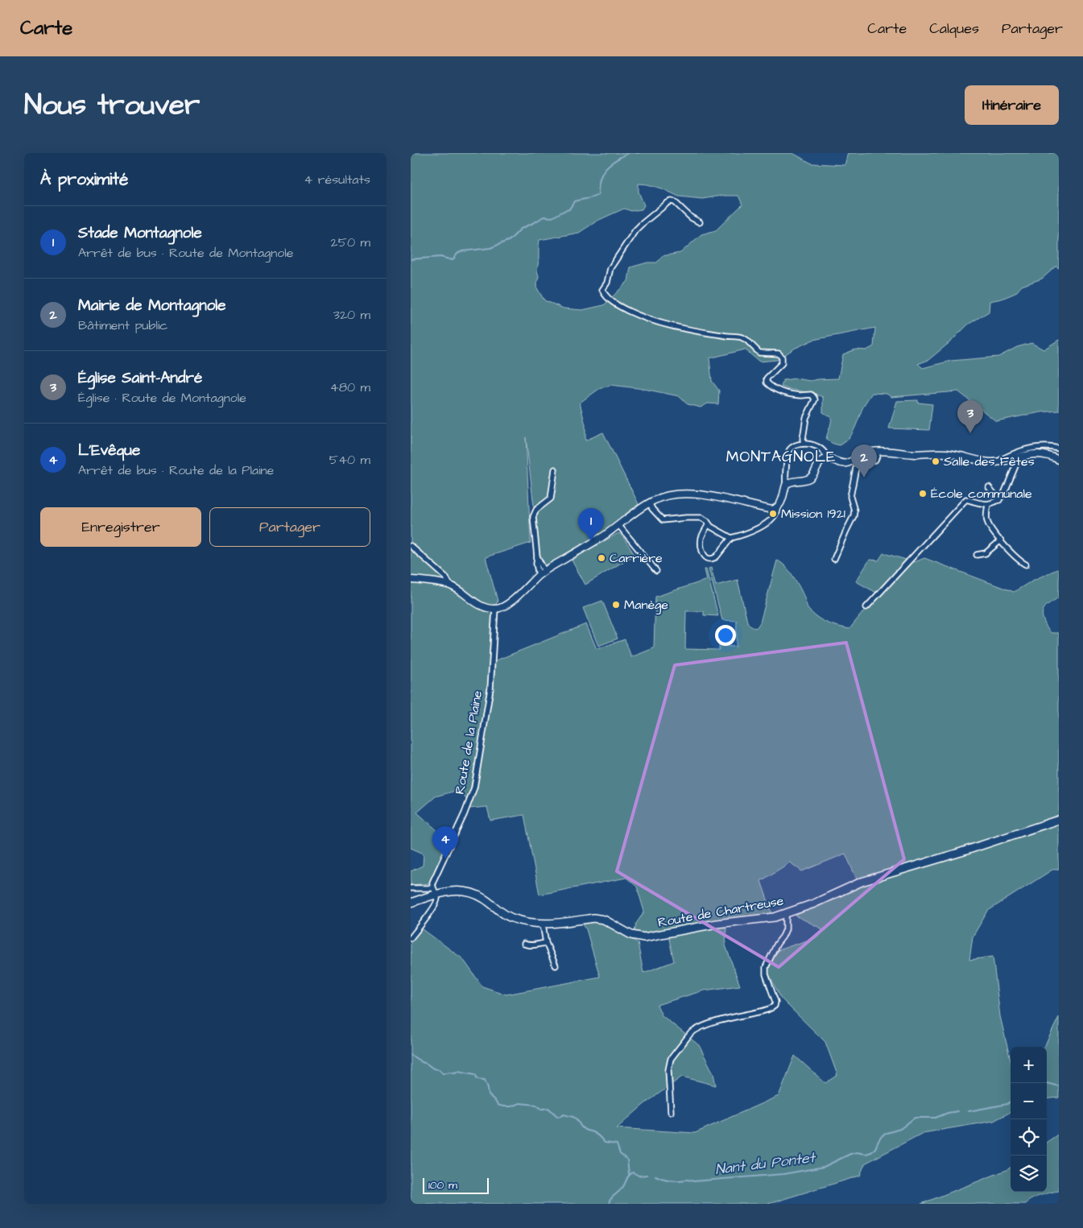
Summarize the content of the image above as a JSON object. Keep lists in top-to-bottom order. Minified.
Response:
{"streets":{"main road":["Route de Chartreuse"],"street":["Route de la Plaine"]},"crossings":[["Route de la Plaine","Route de Chartreuse"]],"districts":["MONTAGNOLE"],"water":["Nant du Pontet"],"places":["Salle des Fêtes","École communale","Mission 1921","Carrière","Manège"],"scale_bar":"100 m","page":{"header":"Carte","nav":["Carte","Calques","Partager"],"title":"Nous trouver","buttons":["Itinéraire",["Enregistrer","Partager"]],"heading":["À proximité","4 résultats"],"list":[{"mark":"1","name":"Stade Montagnole","note":"Arrêt de bus · Route de Montagnole","value":"250 m"},{"mark":"2","name":"Mairie de Montagnole","note":"Bâtiment public","value":"320 m"},{"mark":"3","name":"Église Saint-André","note":"Église · Route de Montagnole","value":"480 m"},{"mark":"4","name":"L'Evêque","note":"Arrêt de bus · Route de la Plaine","value":"540 m"}],"pins":["3","2","1","4"],"map_buttons":["+","−"],"scale":"100 m"}}
